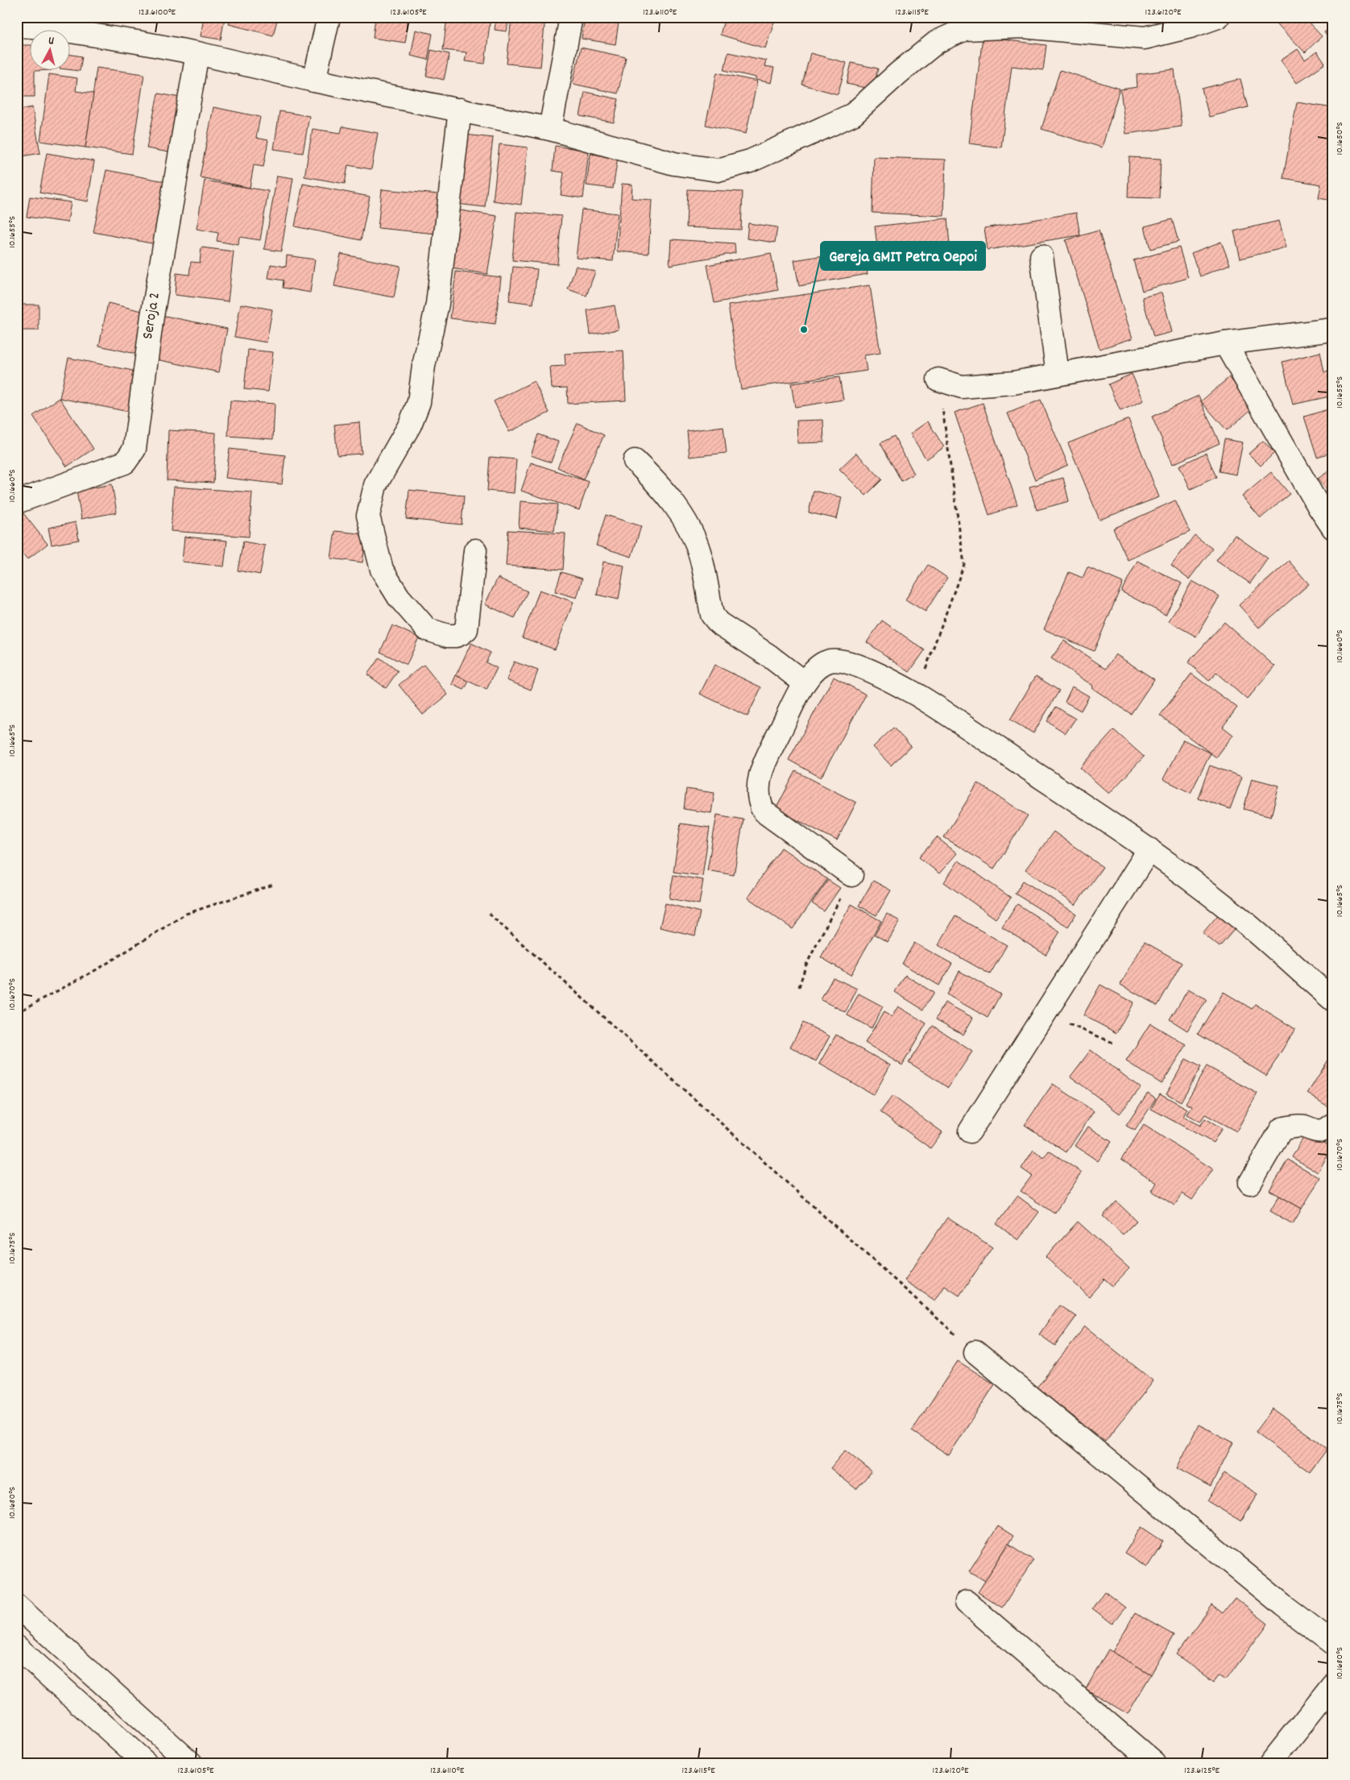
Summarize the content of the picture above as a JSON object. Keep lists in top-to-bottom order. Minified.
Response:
{"streets":{"street":["Seroja 2"]},"places":["Gereja GMIT Petra Oepoi"],"north":"top","coordinates":["123.6100°E","123.6105°E","123.6110°E","123.6115°E","123.6120°E","10.1650°S","10.1655°S","10.1660°S","10.1665°S","10.1670°S","10.1675°S","10.1680°S","123.6125°E"]}
